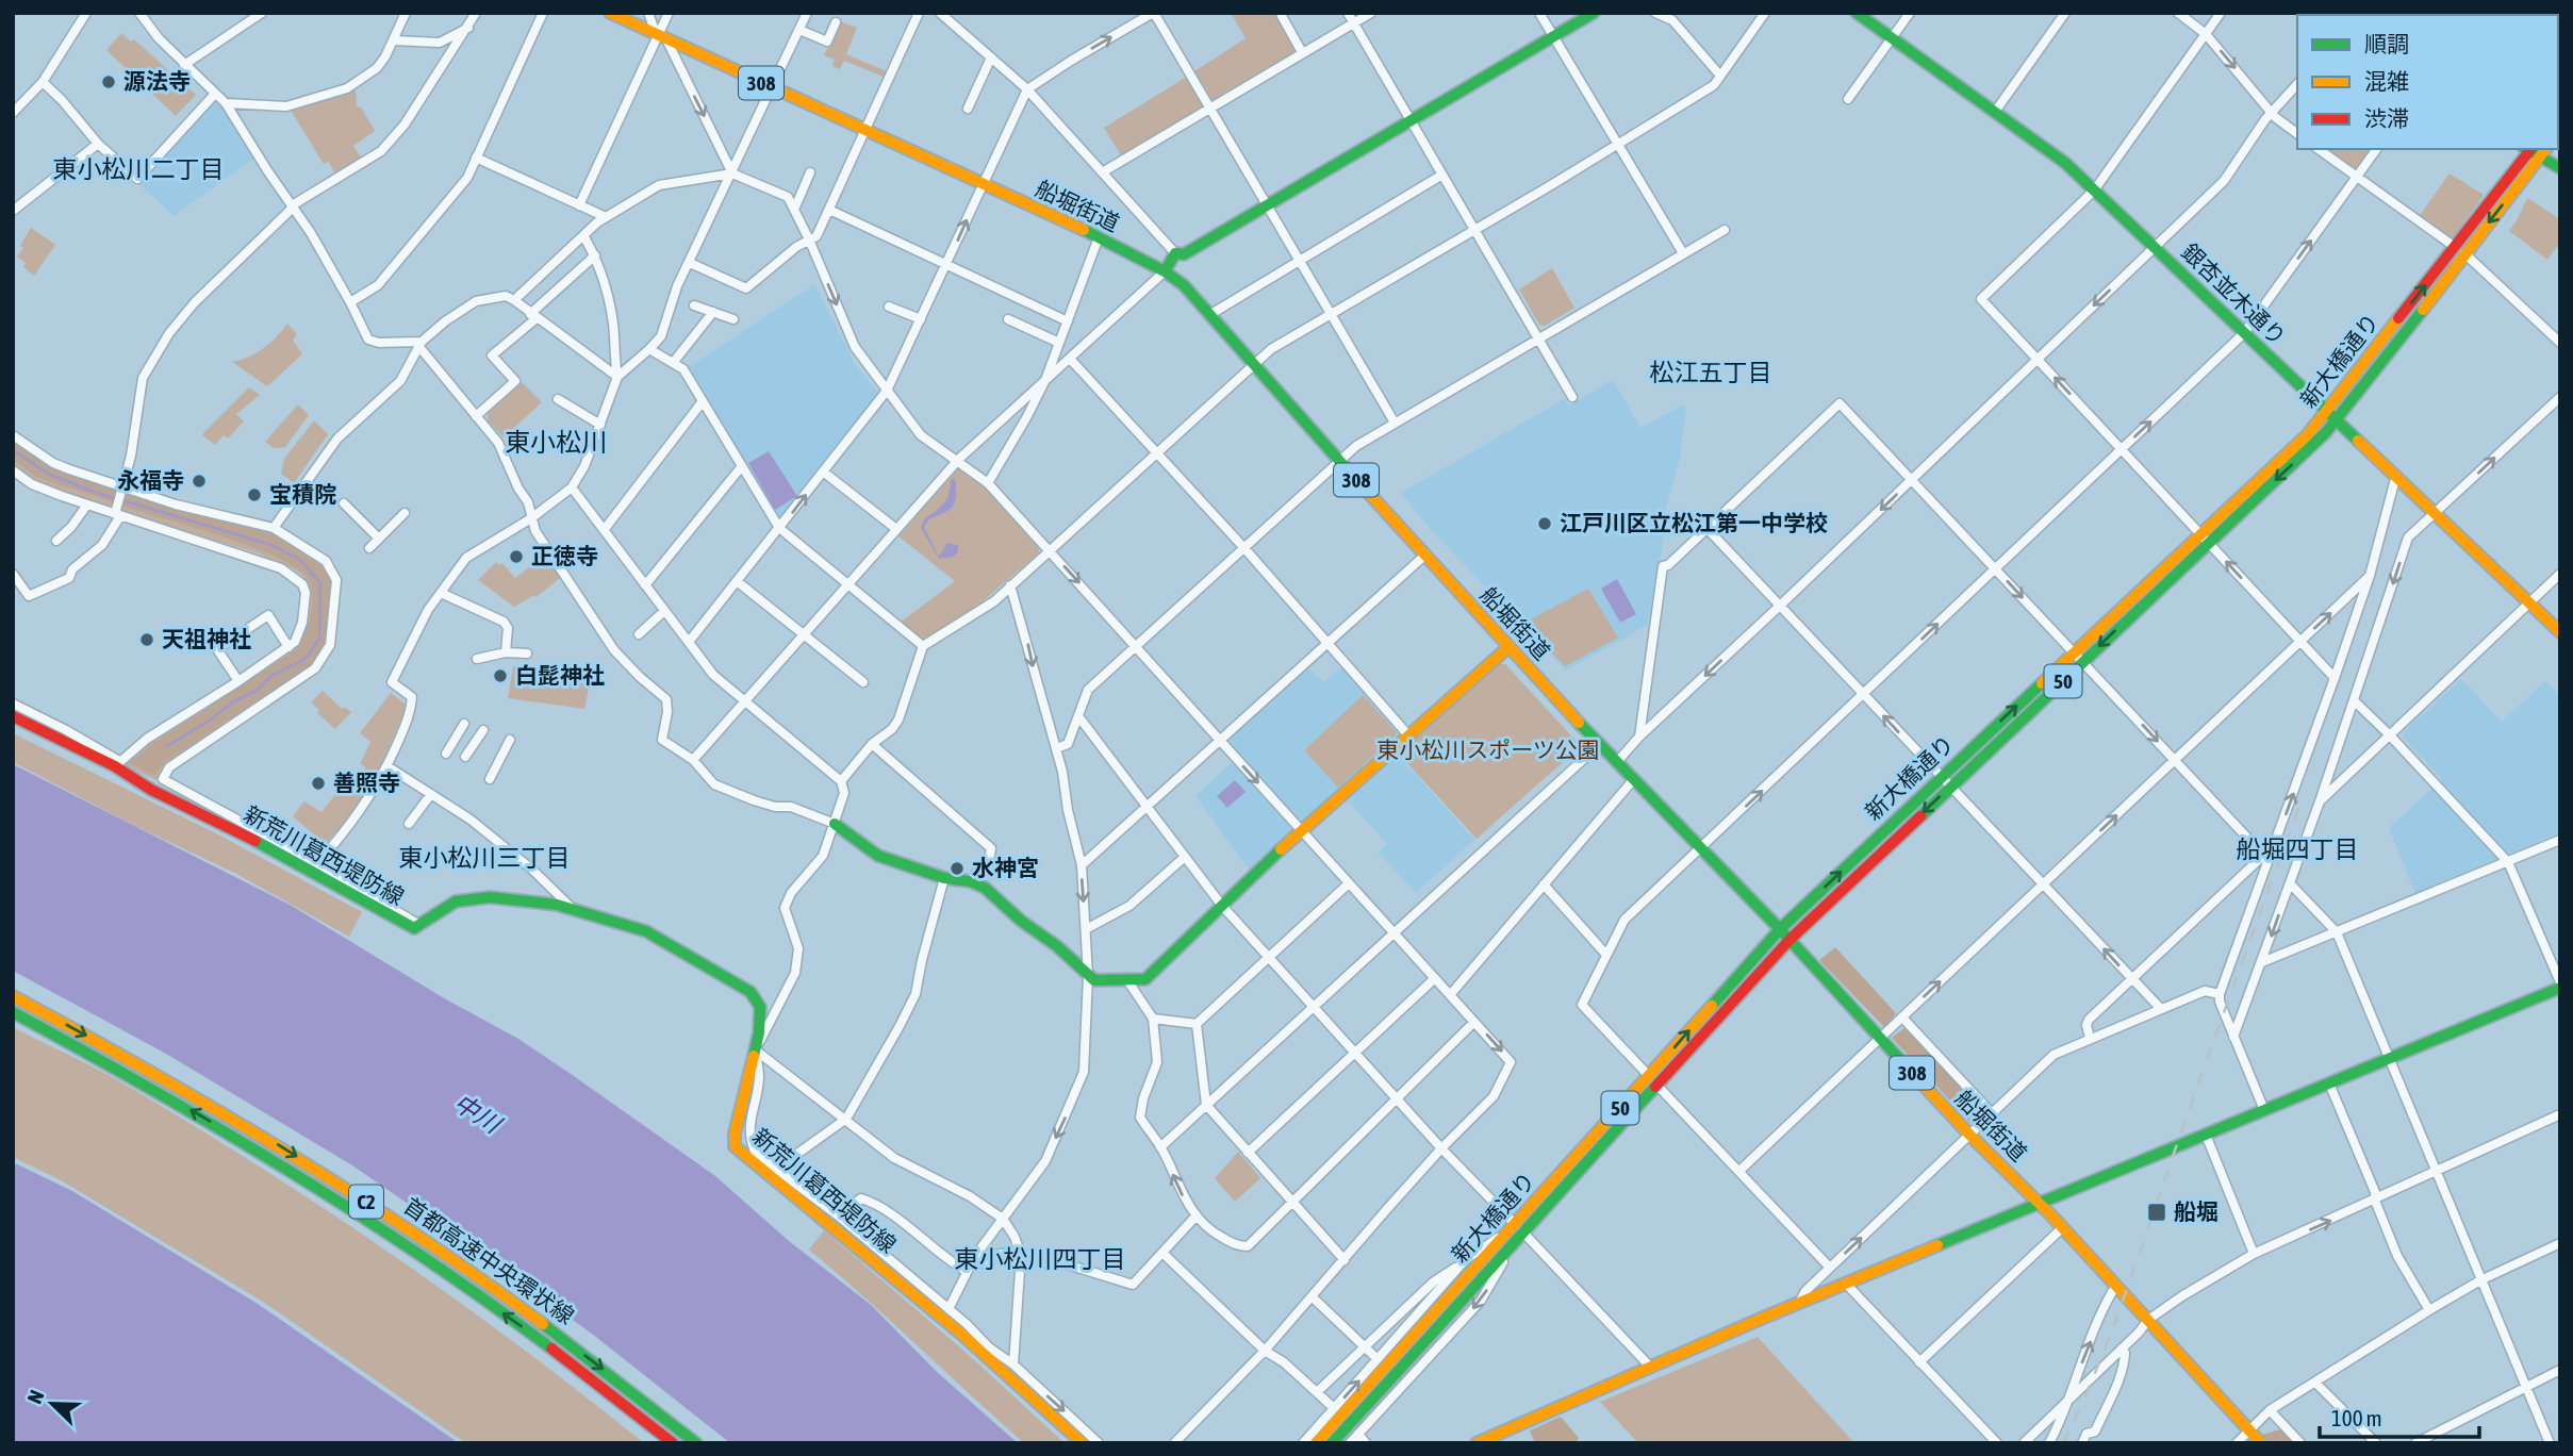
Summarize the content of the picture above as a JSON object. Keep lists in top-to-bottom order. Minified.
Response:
{"streets":{"main road":["308","船堀街道","銀杏並木通り","新大橋通り","50","新荒川葛西堤防線","C2","首都高速中央環状線"]},"crossings":[["船堀街道","新大橋通り"],["銀杏並木通り","新大橋通り"]],"districts":["東小松川二丁目","松江五丁目","東小松川","船堀四丁目","東小松川三丁目","東小松川四丁目"],"water":["中川"],"parks":["東小松川スポーツ公園"],"places":{"other":["源法寺","永福寺","宝積院","江戸川区立松江第一中学校","正徳寺","天祖神社","白髭神社","善照寺","水神宮"],"transit":["船堀"]},"legend":["順調","混雑","渋滞"],"scale_bar":"100 m","north":"top left"}
